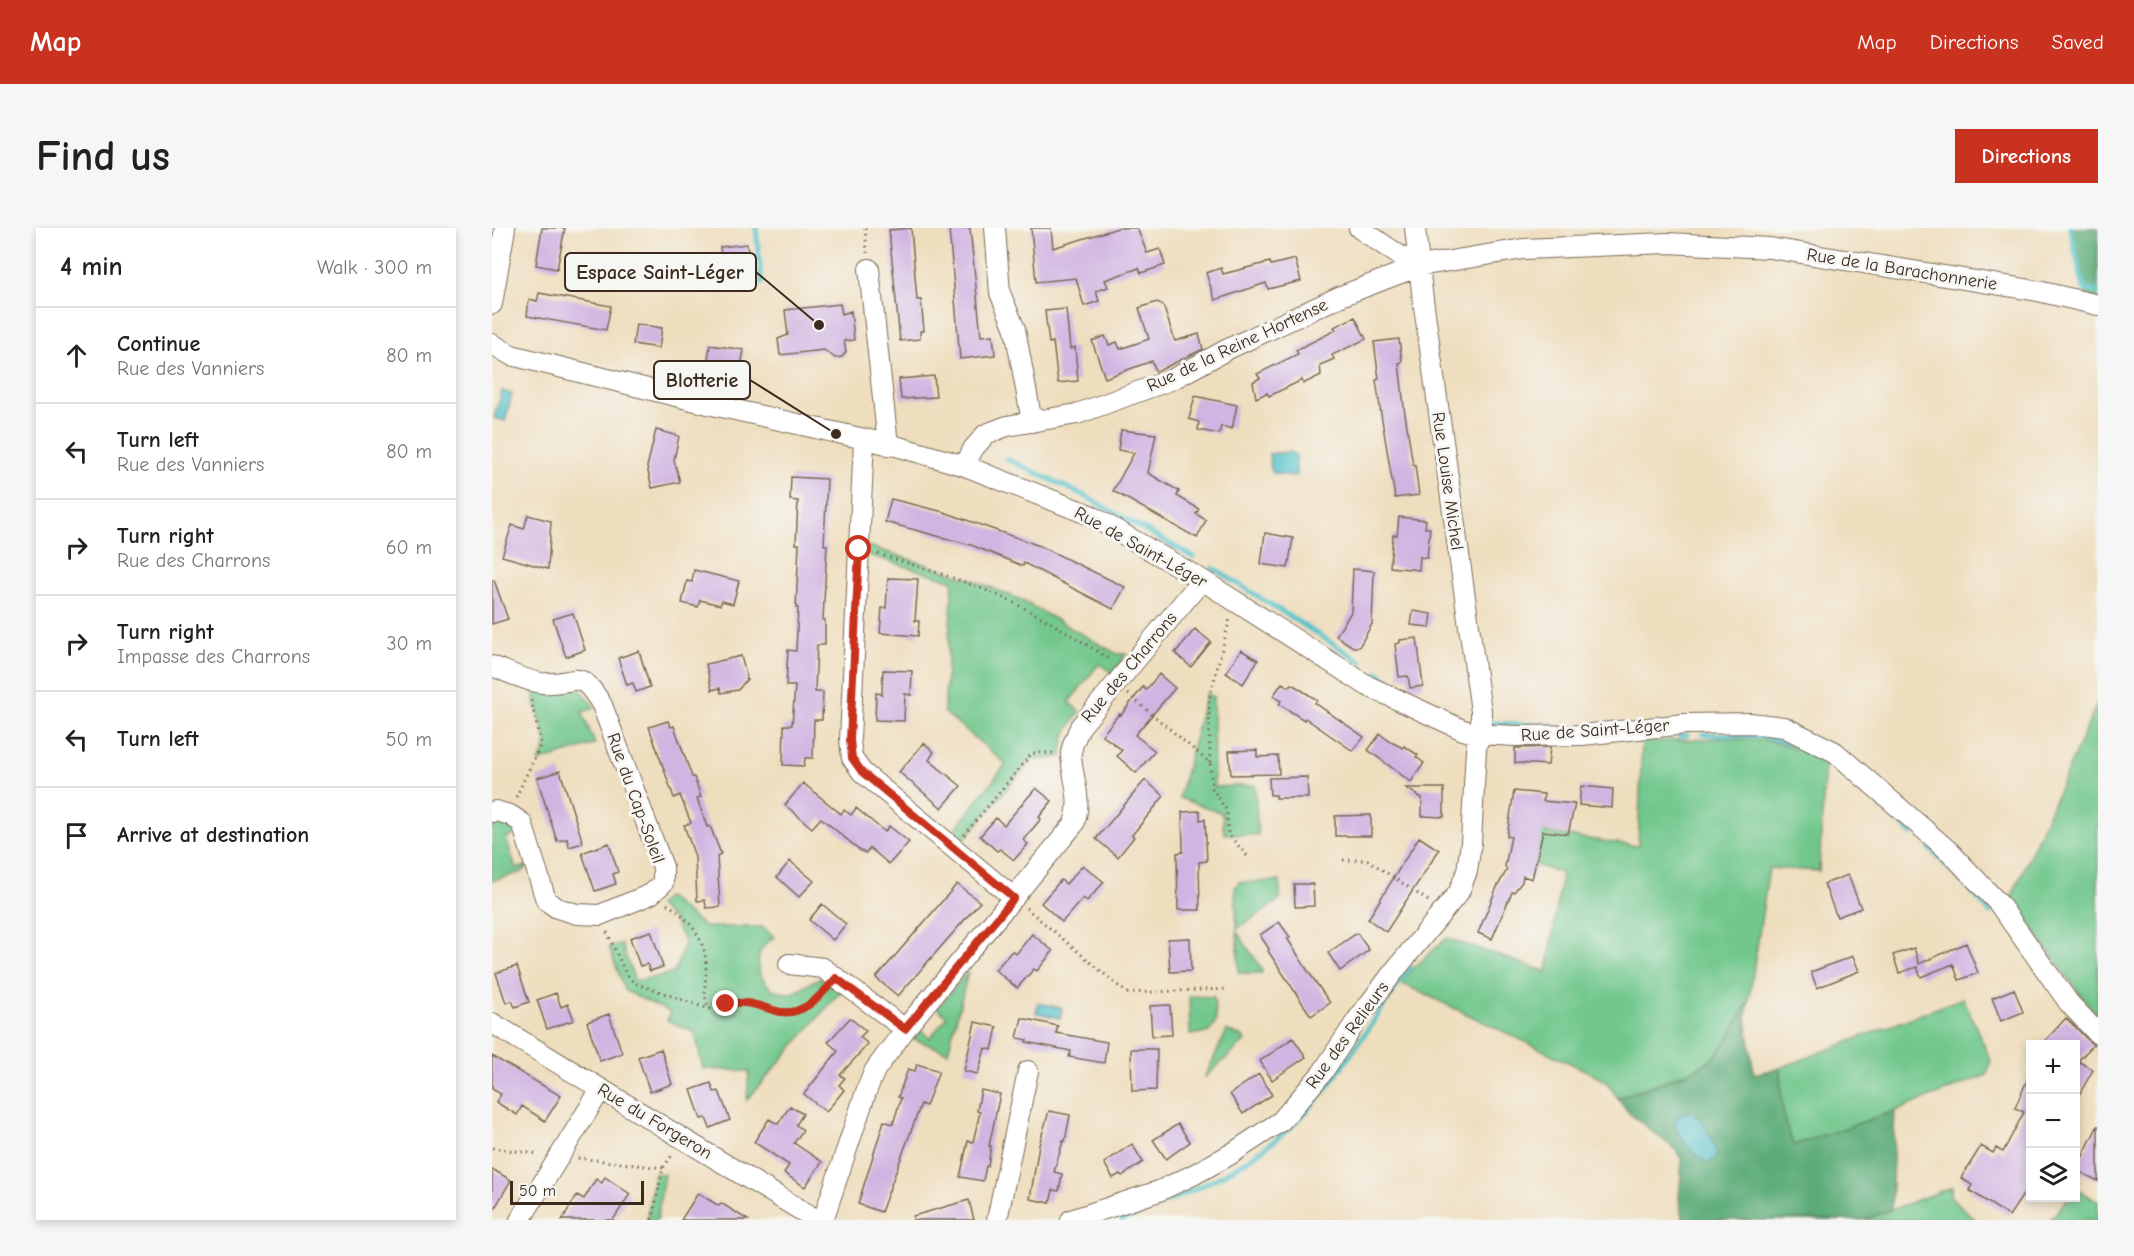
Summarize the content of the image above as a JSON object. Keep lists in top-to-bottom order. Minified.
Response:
{"streets":{"street":["Rue de la Barachonnerie","Rue de la Reine Hortense","Rue Louise Michel","Rue de Saint-Léger","Rue des Charrons","Rue du Cap-Soleil","Rue des Relieurs","Rue du Forgeron"]},"crossings":[["Rue de la Barachonnerie","Rue de la Reine Hortense"],["Rue de la Barachonnerie","Rue Louise Michel"],["Rue de la Reine Hortense","Rue Louise Michel"],["Rue de la Reine Hortense","Rue de Saint-Léger"],["Rue Louise Michel","Rue de Saint-Léger"],["Rue Louise Michel","Rue des Relieurs"],["Rue de Saint-Léger","Rue des Charrons"],["Rue de Saint-Léger","Rue des Relieurs"]],"places":["Espace Saint-Léger","Blotterie"],"scale_bar":"50 m","page":{"header":"Map","nav":["Map","Directions","Saved"],"buttons":"Directions","title":"Find us","heading":["4 min","Walk · 300 m"],"list":[["Continue","Rue des Vanniers","80 m"],["Turn left","Rue des Vanniers","80 m"],["Turn right","Rue des Charrons","60 m"],["Turn right","Impasse des Charrons","30 m"],["Turn left","50 m"],"Arrive at destination"],"map_buttons":["+","−"],"scale":"50 m"}}
